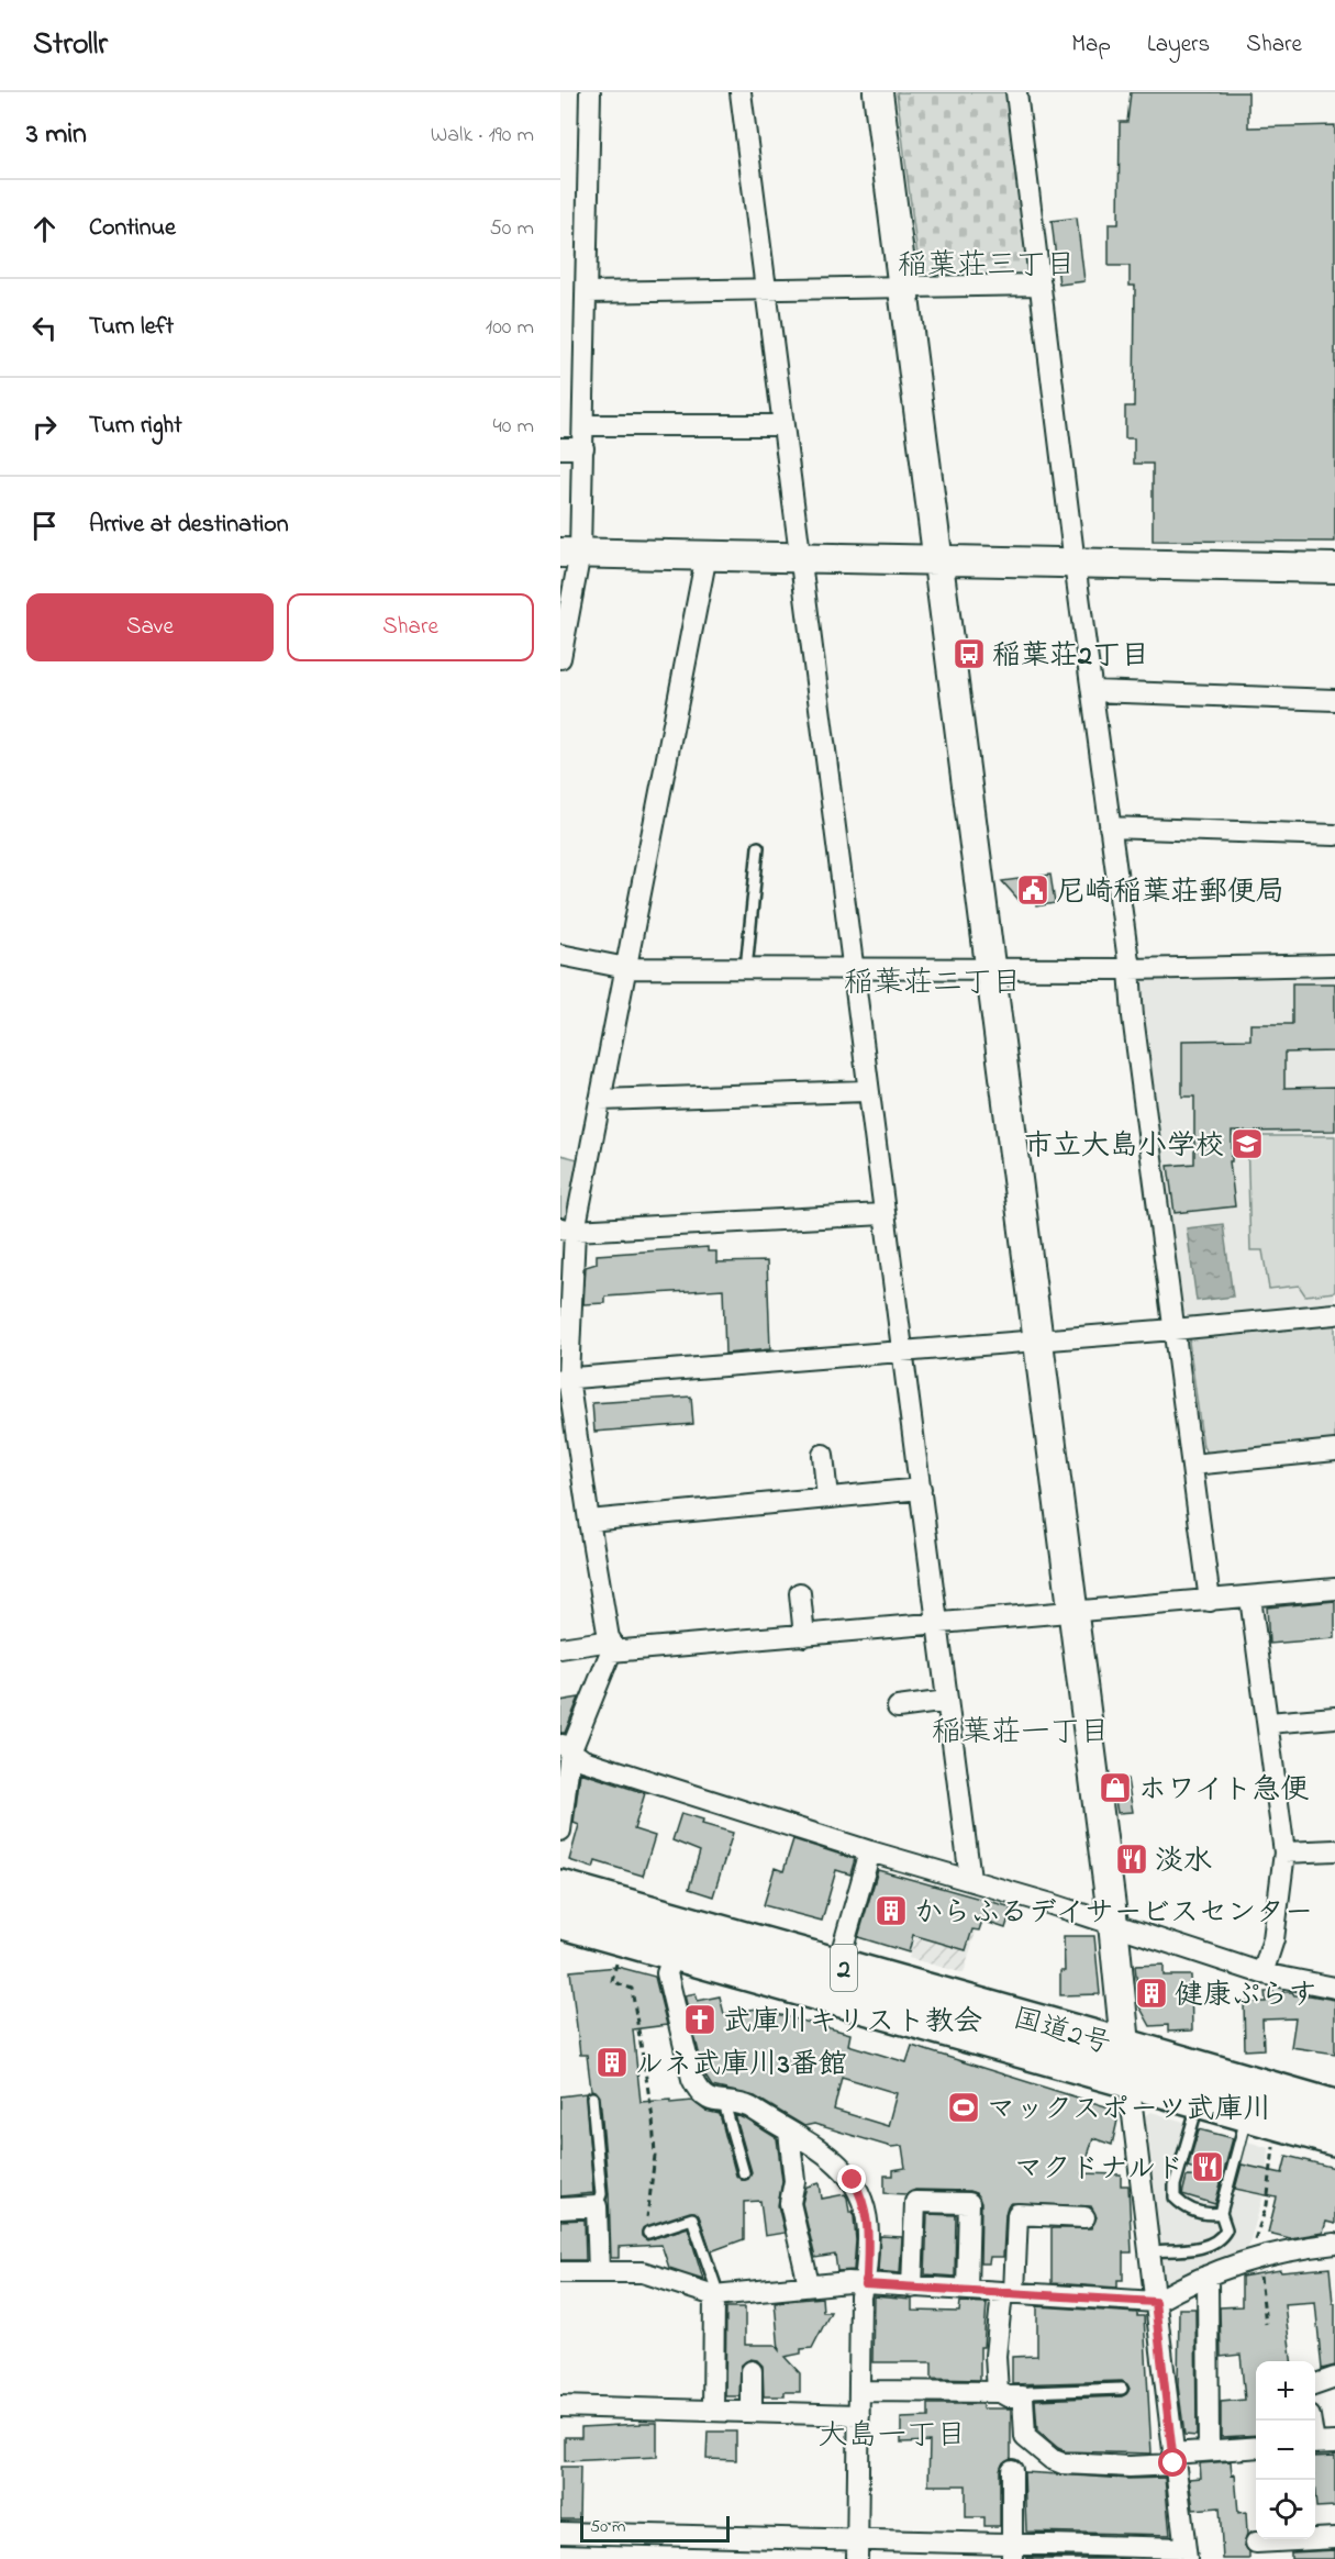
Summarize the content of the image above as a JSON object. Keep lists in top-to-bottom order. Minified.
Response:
{"streets":{"highway":["2","国道2号"]},"districts":["稲葉荘三丁目","稲葉荘二丁目","稲葉荘一丁目","大島一丁目"],"places":{"bus stop":["稲葉荘2丁目"],"public building":["尼崎稲葉荘郵便局"],"school or university":["市立大島小学校"],"shop":["ホワイト急便"],"restaurant":["淡水","マクドナルド"],"building":["からふるデイサービスセンター","健康ぷらす","ルネ武庫川3番館"],"church":["武庫川キリスト教会"],"sports":["マックスポーツ武庫川"]},"scale_bar":"50 m","page":{"header":"Strollr","nav":["Map","Layers","Share"],"heading":["3 min","Walk · 190 m"],"list":[["Continue","50 m"],["Turn left","100 m"],["Turn right","40 m"],"Arrive at destination"],"buttons":["Save","Share"],"map_buttons":["+","−"],"scale":"50 m"}}
